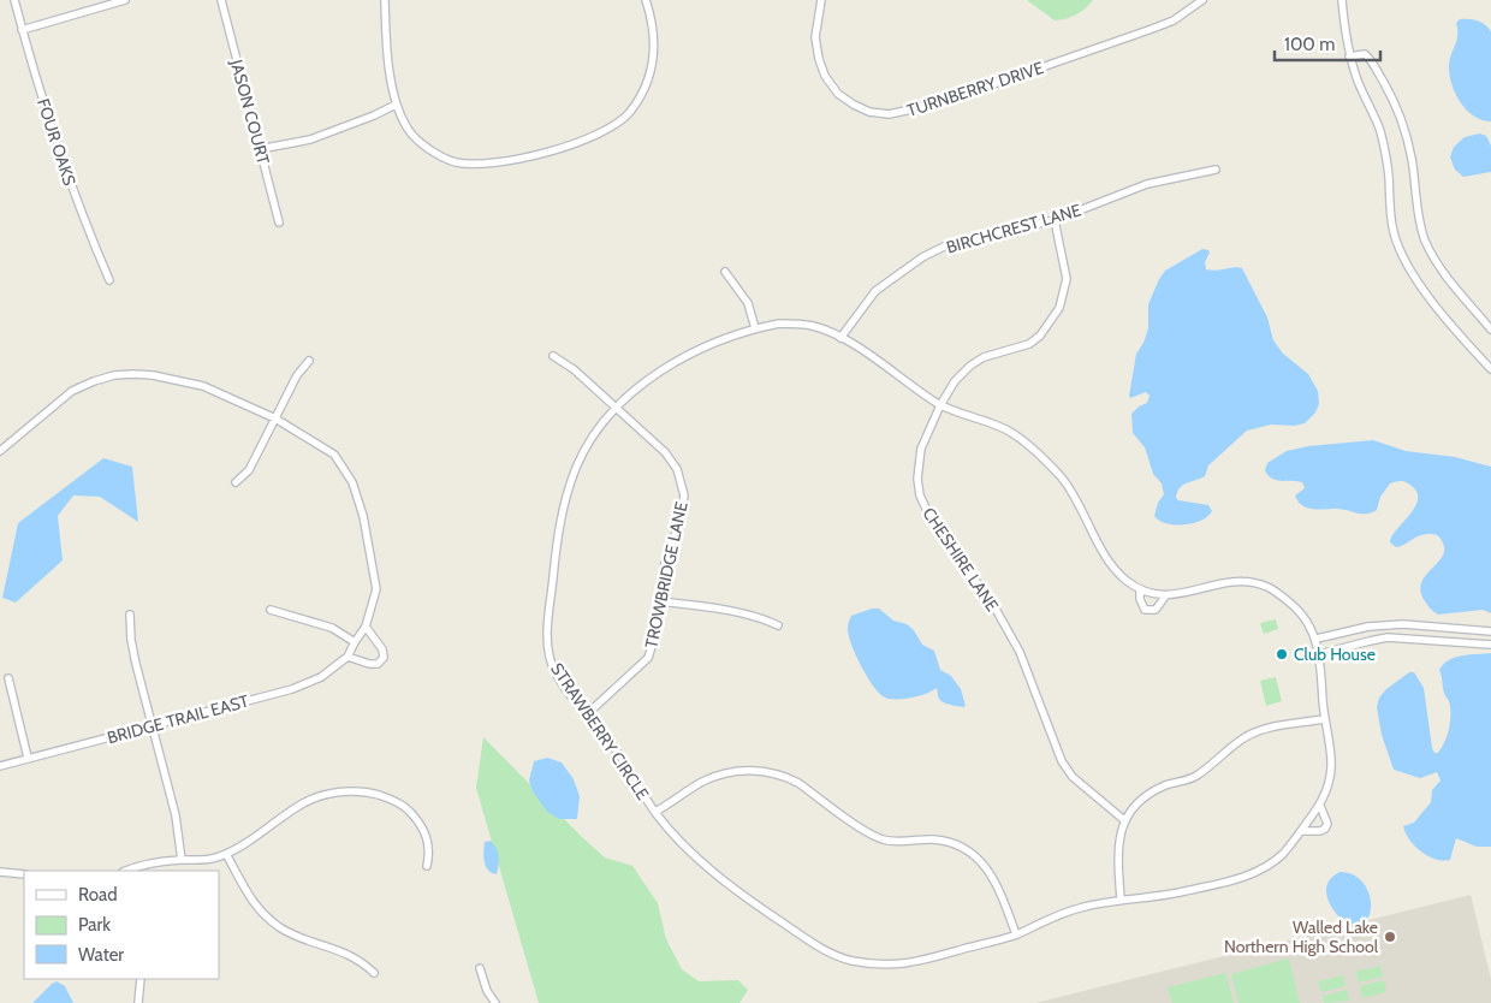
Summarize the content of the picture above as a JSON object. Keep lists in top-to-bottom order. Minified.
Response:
{"streets":{"street":["TURNBERRY DRIVE","JASON COURT","FOUR OAKS","BIRCHCREST LANE","CHESHIRE LANE","TROWBRIDGE LANE","BRIDGE TRAIL EAST","STRAWBERRY CIRCLE"]},"crossings":[["BIRCHCREST LANE","CHESHIRE LANE"],["BIRCHCREST LANE","STRAWBERRY CIRCLE"],["CHESHIRE LANE","STRAWBERRY CIRCLE"],["TROWBRIDGE LANE","STRAWBERRY CIRCLE"]],"places":["Club House","Walled Lake Northern High School"],"legend":["Road","Park","Water"],"scale_bar":"100 m"}
